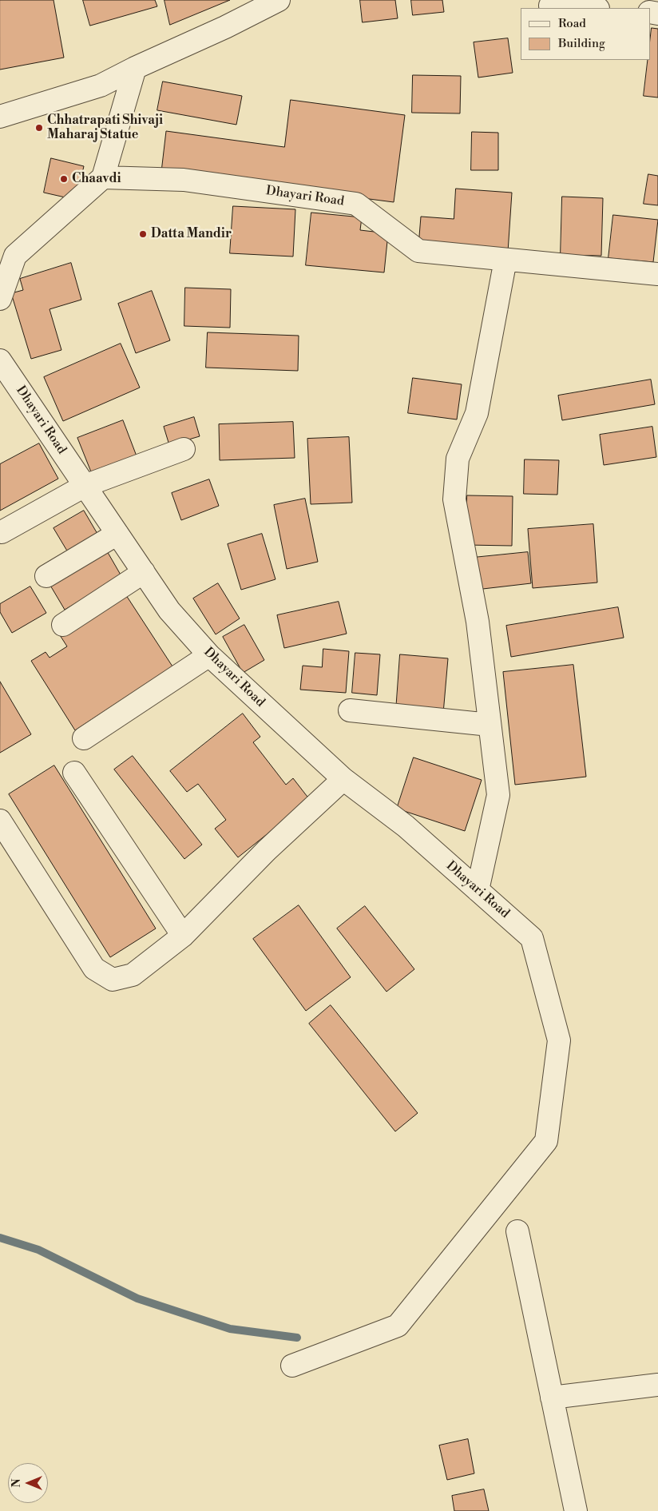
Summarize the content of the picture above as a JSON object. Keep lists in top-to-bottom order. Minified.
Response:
{"streets":{"street":["Dhayari Road"]},"places":["Chhatrapati Shivaji Maharaj Statue","Chaavdi","Datta Mandir"],"legend":["Road","Building"],"north":"left"}
